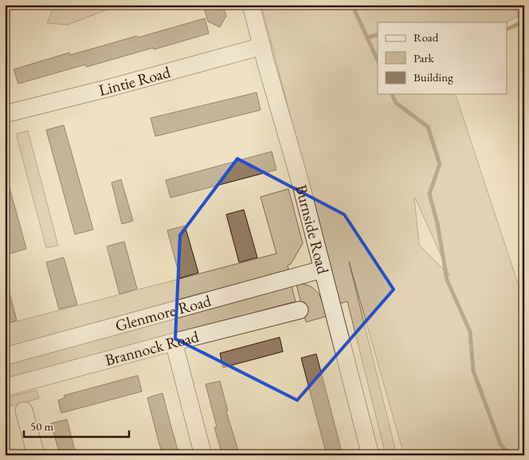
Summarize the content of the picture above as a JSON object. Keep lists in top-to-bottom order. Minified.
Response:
{"streets":{"street":["Lintie Road","Burnside Road","Glenmore Road","Brannock Road"]},"crossings":[["Lintie Road","Burnside Road"],["Burnside Road","Glenmore Road"]],"legend":["Road","Park","Building"],"scale_bar":"50 m"}
